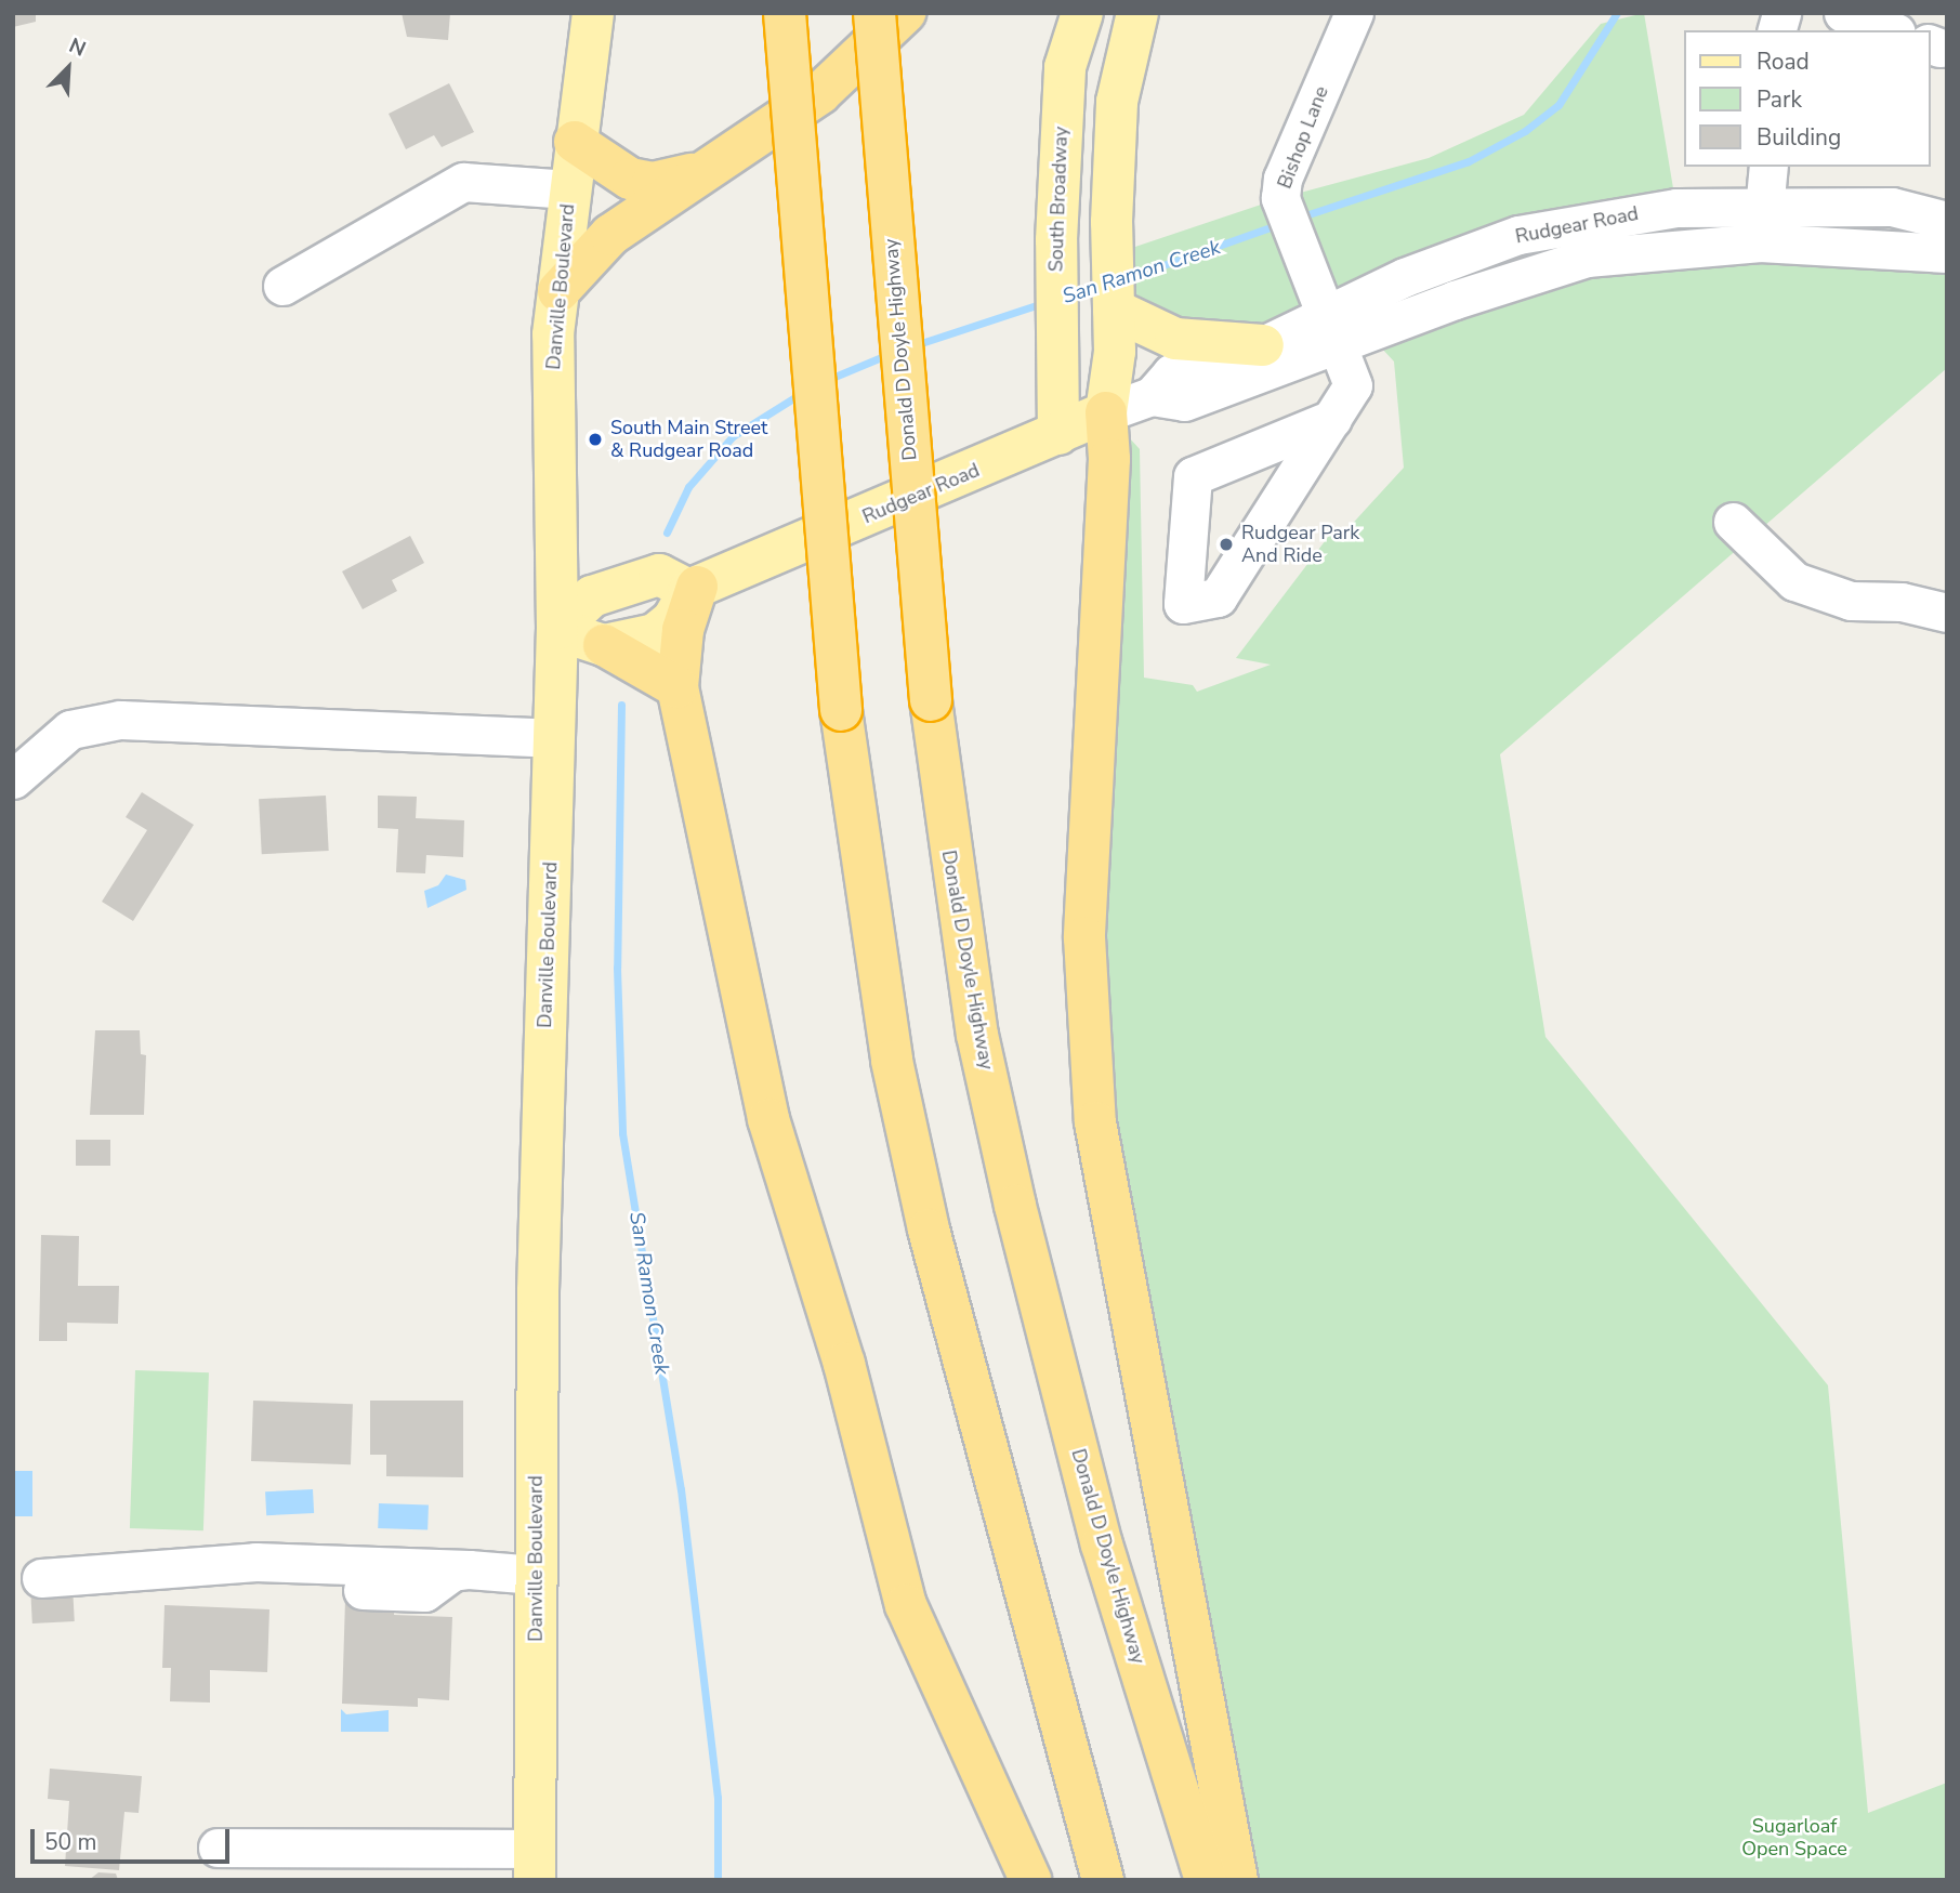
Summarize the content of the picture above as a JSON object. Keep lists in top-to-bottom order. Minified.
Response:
{"streets":{"highway":["Donald D Doyle Highway"],"main road":["South Broadway","Rudgear Road","Danville Boulevard"],"street":["Bishop Lane"]},"crossings":[["Bishop Lane","Rudgear Road"],["South Broadway","Rudgear Road"]],"water":["San Ramon Creek"],"parks":["Sugarloaf Open Space"],"places":["South Main Street & Rudgear Road","Rudgear Park And Ride"],"legend":["Road","Park","Building"],"scale_bar":"50 m","north":"top right"}
